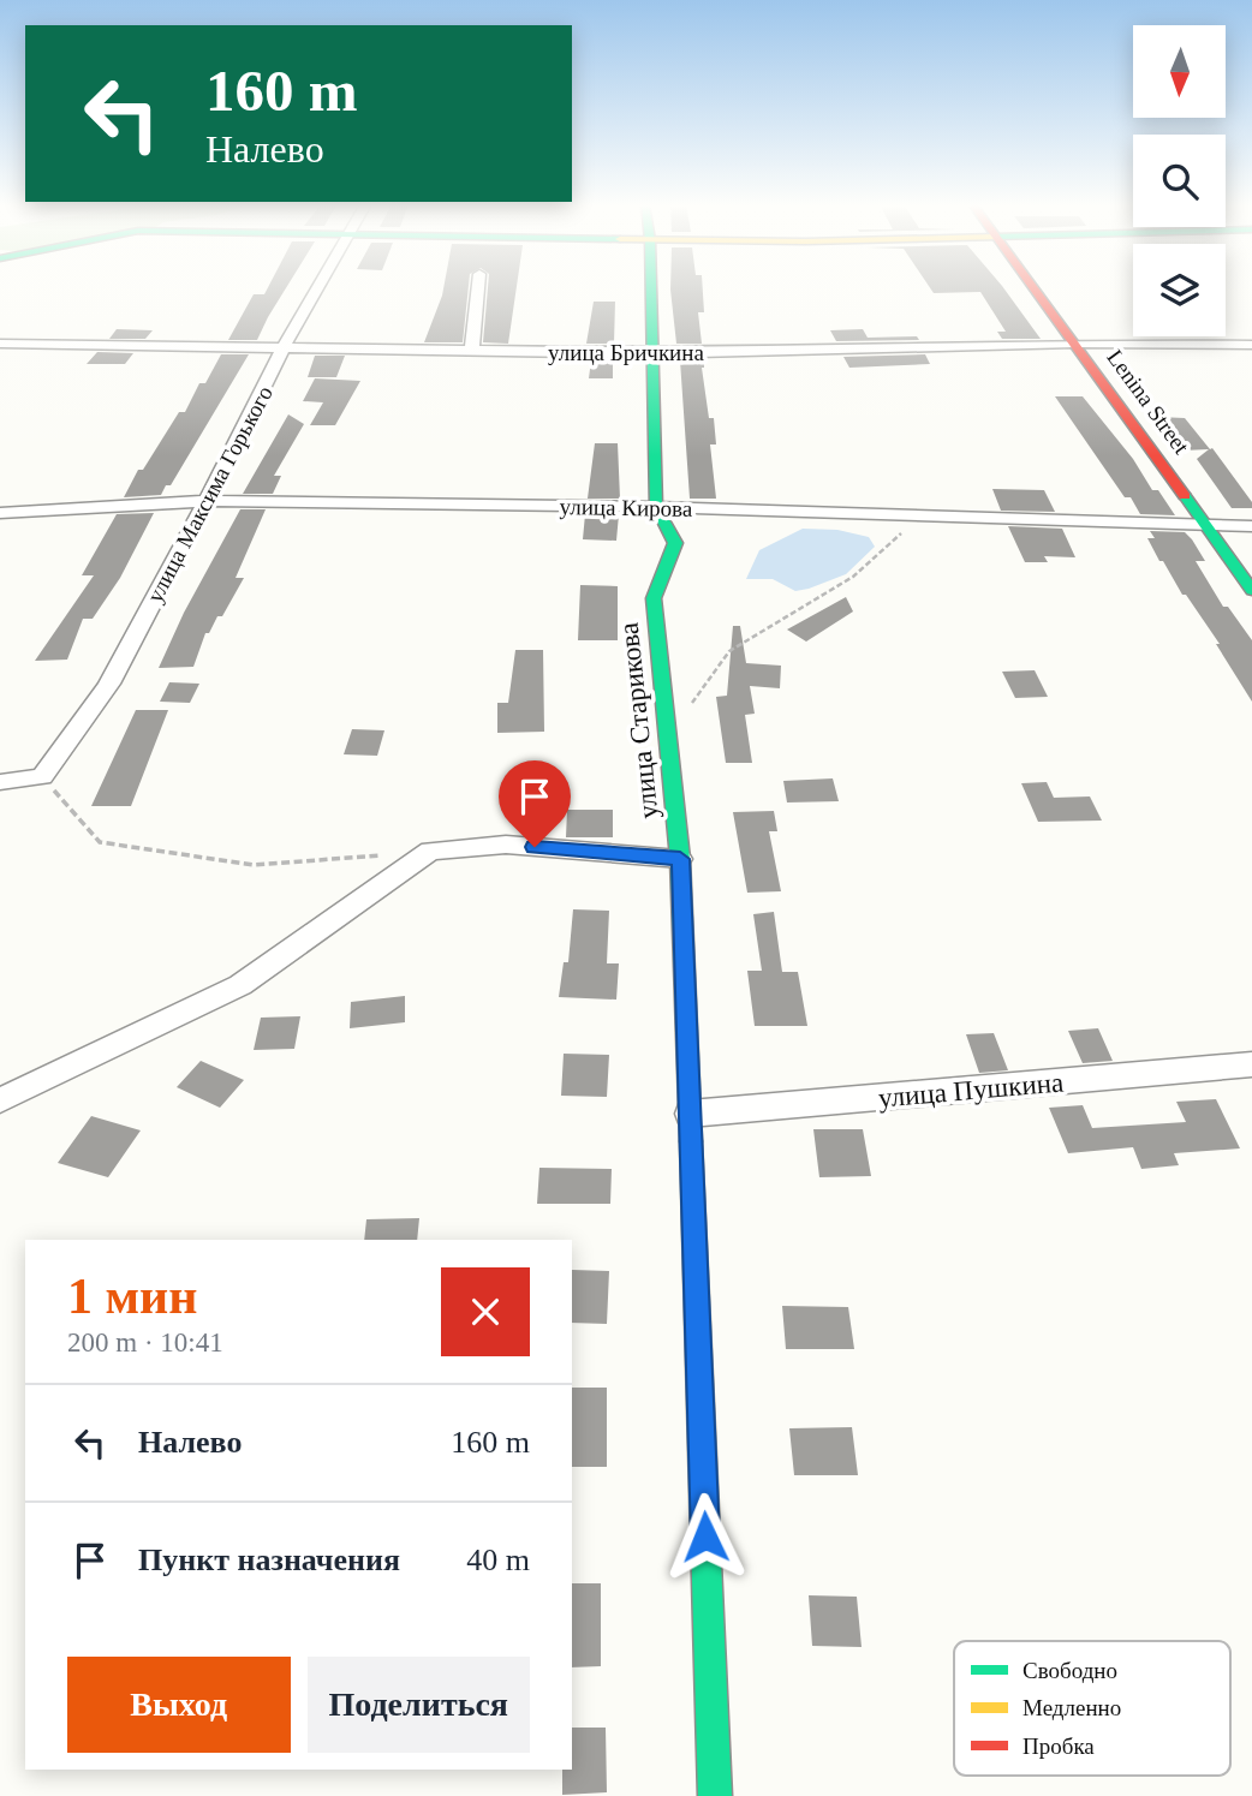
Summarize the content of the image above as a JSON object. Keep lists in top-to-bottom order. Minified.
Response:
{"streets":{"street":["улица Бричкина","Lenina Street","улица Максима Горького","улица Кирова","улица Старикова","улица Пушкина"]},"crossings":[["улица Бричкина","Lenina Street"],["улица Бричкина","улица Максима Горького"],["улица Бричкина","улица Старикова"],["Lenina Street","улица Кирова"],["улица Максима Горького","улица Кирова"],["улица Кирова","улица Старикова"],["улица Старикова","улица Пушкина"]],"legend":["Свободно","Медленно","Пробка"],"north":"bottom","page":{"turn":["160 m","Налево"],"heading":["1 мин","200 m · 10:41"],"list":[{"name":"Налево","value":"160 m"},{"name":"Пункт назначения","value":"40 m"}],"buttons":["Выход","Поделиться"]}}
